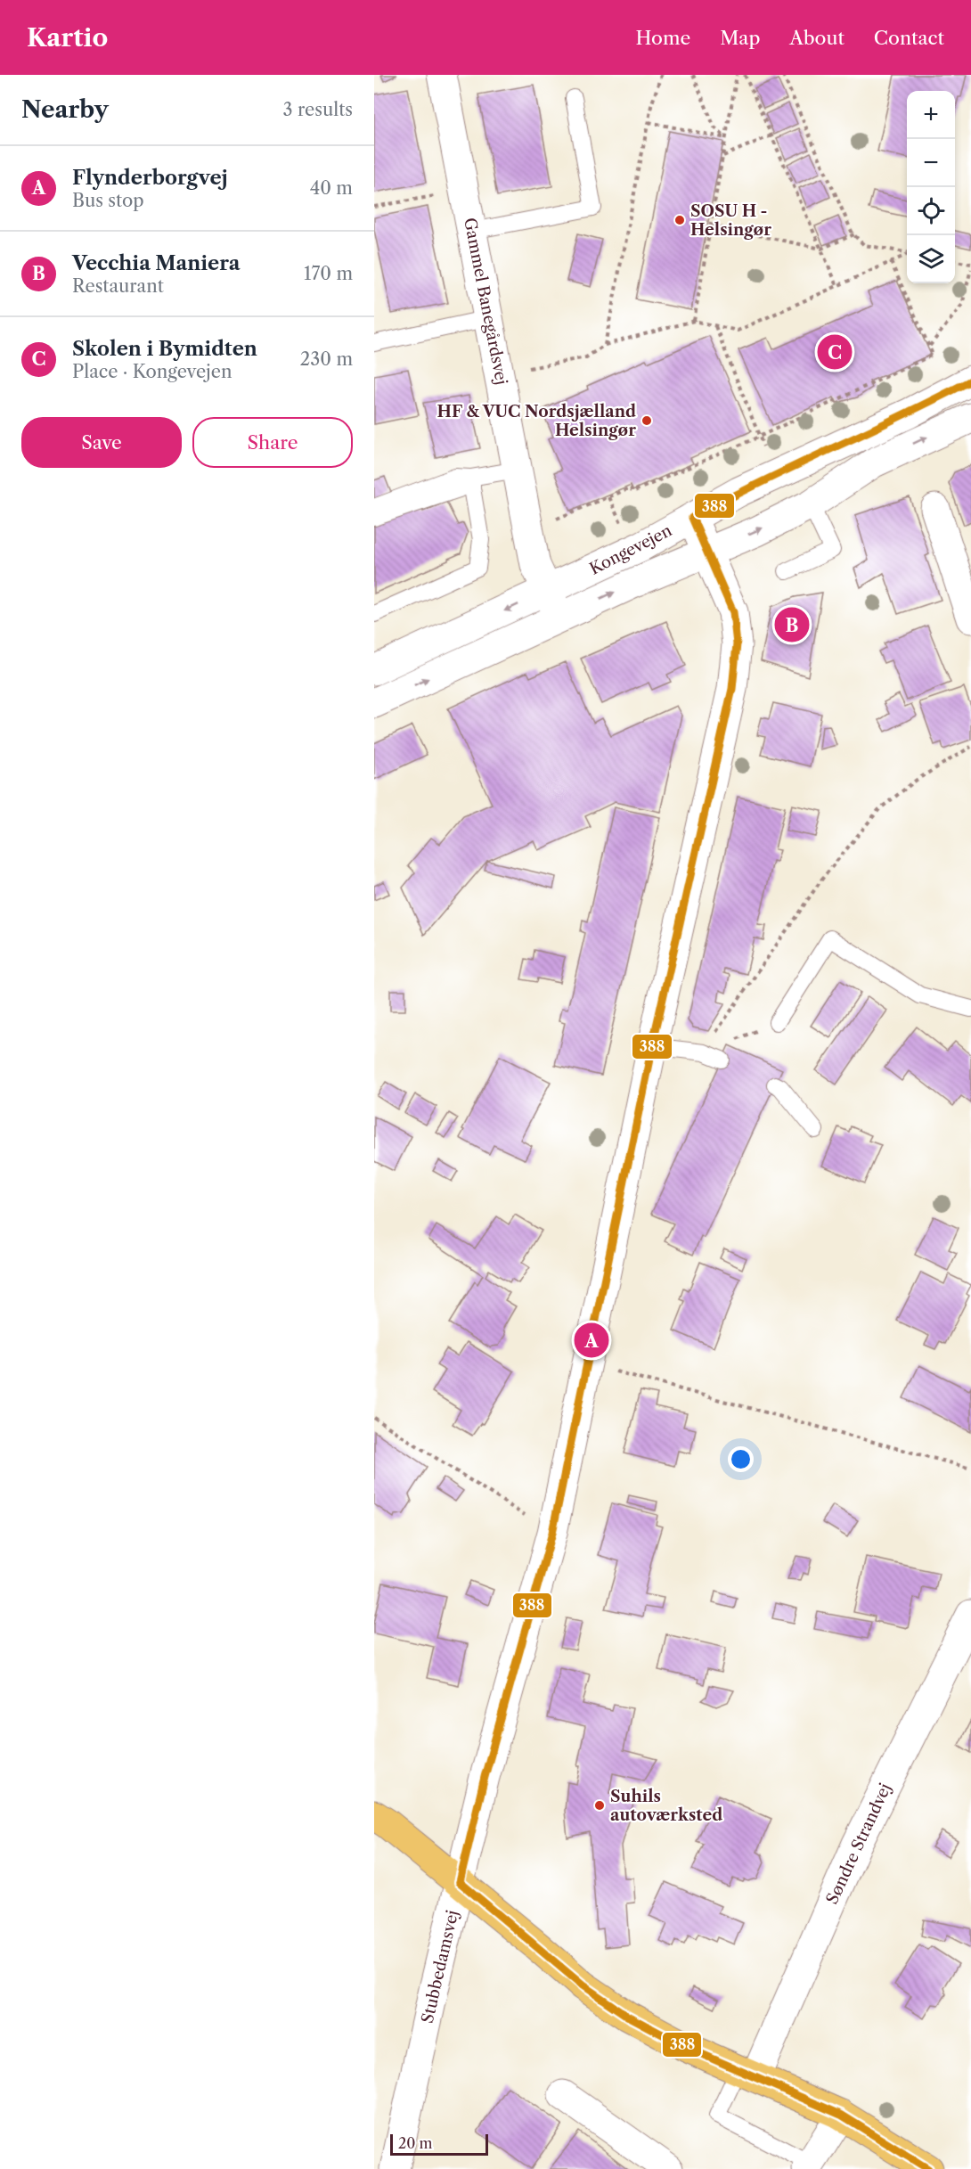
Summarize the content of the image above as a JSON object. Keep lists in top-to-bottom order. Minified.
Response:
{"streets":{"street":["Gammel Banegårdsvej","Kongevejen","Søndre Strandvej","Stubbedamsvej"]},"crossings":[["Gammel Banegårdsvej","Kongevejen"],["Kongevejen","Stubbedamsvej"]],"places":["SOSU H - Helsingør","HF & VUC Nordsjælland Helsingør","Suhils autoværksted"],"lines":["transit line 388"],"scale_bar":"20 m","page":{"header":"Kartio","nav":["Home","Map","About","Contact"],"heading":["Nearby","3 results"],"map_buttons":["+","−"],"list":[{"mark":"A","name":"Flynderborgvej","note":"Bus stop","value":"40 m"},{"mark":"B","name":"Vecchia Maniera","note":"Restaurant","value":"170 m"},{"mark":"C","name":"Skolen i Bymidten","note":"Place · Kongevejen","value":"230 m"}],"pins":["C","B","A"],"buttons":["Save","Share"],"scale":"20 m"}}
